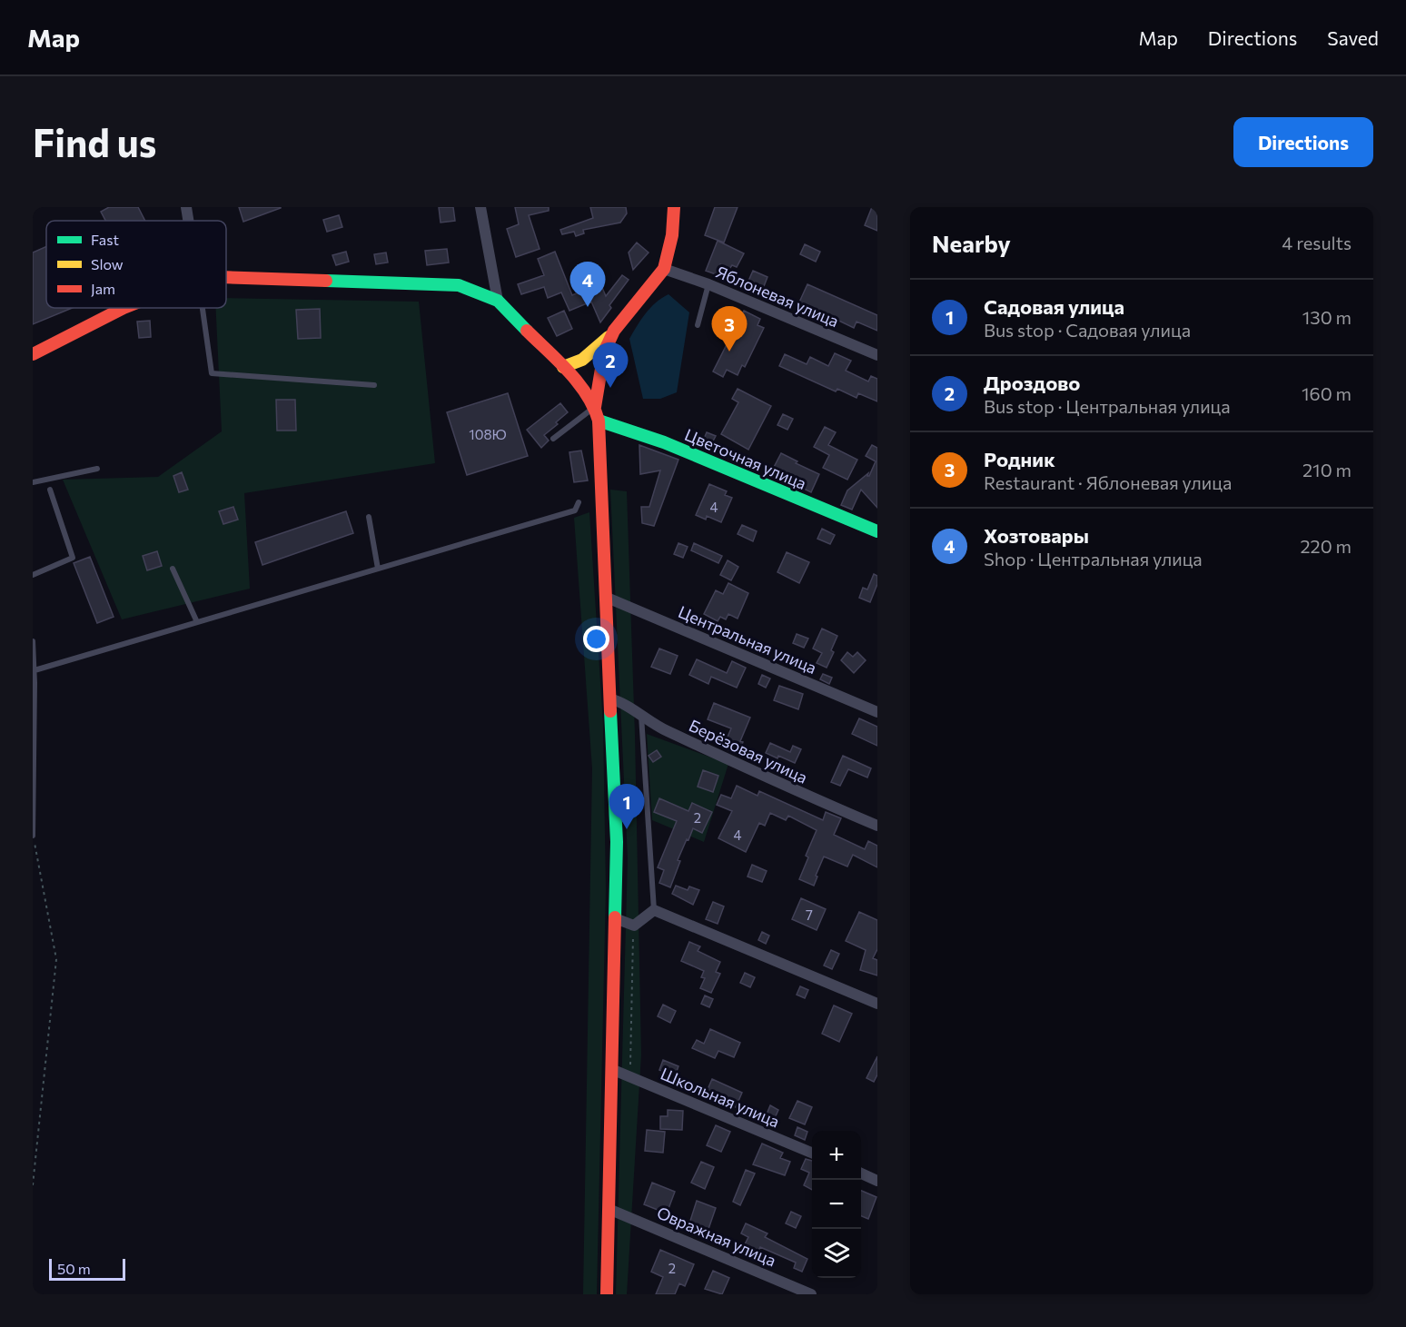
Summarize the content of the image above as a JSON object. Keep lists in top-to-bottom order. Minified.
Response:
{"streets":{"street":["Яблоневая улица","Цветочная улица","Центральная улица","Берёзовая улица","Школьная улица","Овражная улица"]},"house_numbers":["108Ю","4","2","4","7","2"],"legend":["Fast","Slow","Jam"],"scale_bar":"50 m","page":{"header":"Map","nav":["Map","Directions","Saved"],"buttons":"Directions","title":"Find us","heading":["Nearby","4 results"],"pins":["4","3","2","1"],"list":[{"mark":"1","name":"Садовая улица","note":"Bus stop · Садовая улица","value":"130 m"},{"mark":"2","name":"Дроздово","note":"Bus stop · Центральная улица","value":"160 m"},{"mark":"3","name":"Родник","note":"Restaurant · Яблоневая улица","value":"210 m"},{"mark":"4","name":"Хозтовары","note":"Shop · Центральная улица","value":"220 m"}],"map_buttons":["+","−"],"scale":"50 m"}}
